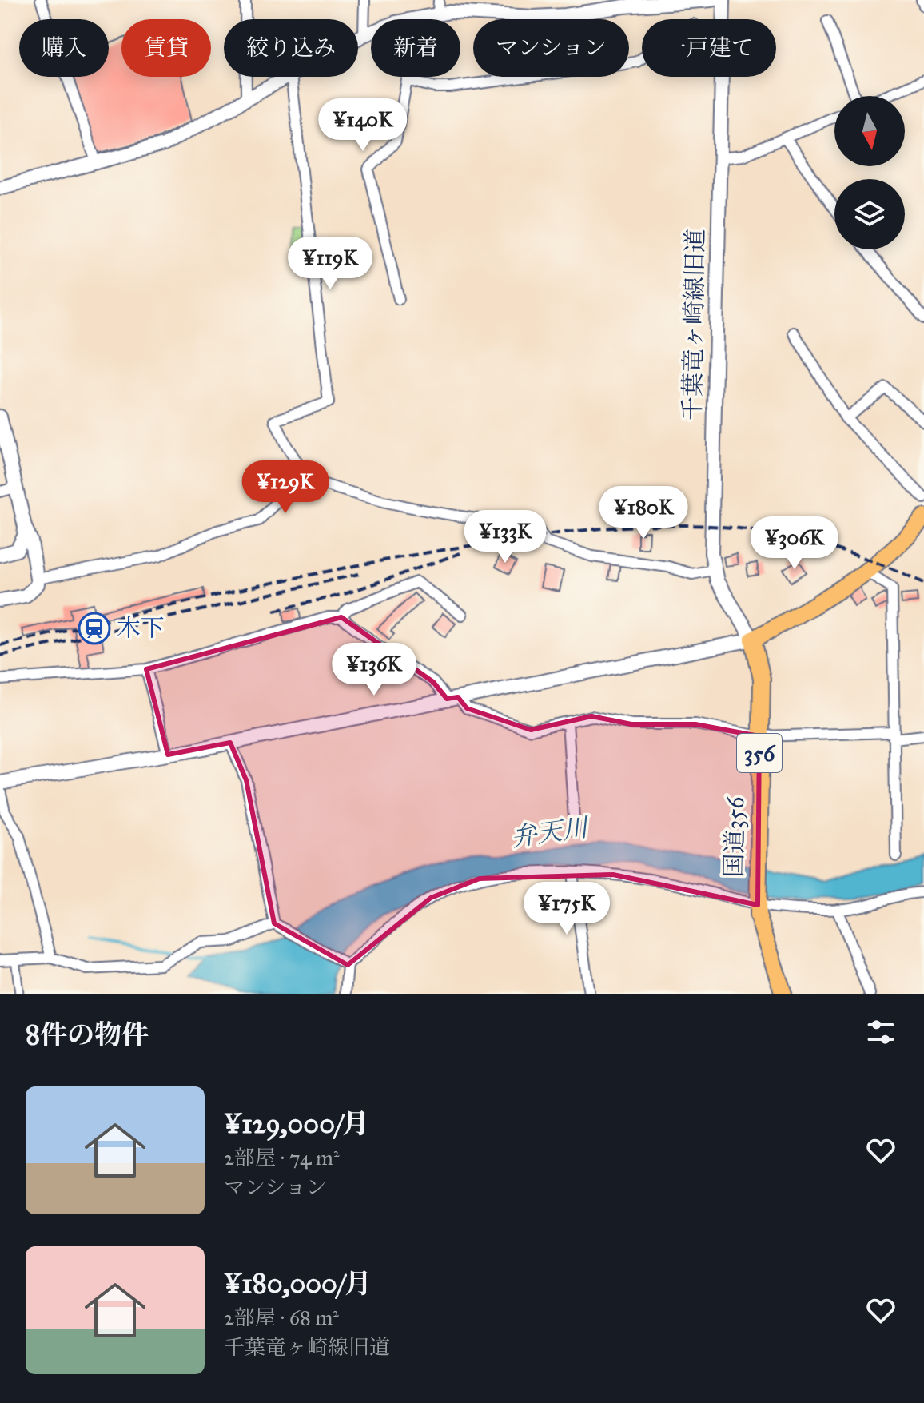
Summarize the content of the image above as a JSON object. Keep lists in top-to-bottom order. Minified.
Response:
{"streets":{"highway":["356","国道356"],"street":["千葉竜ヶ崎線旧道"]},"crossings":[["千葉竜ヶ崎線旧道","国道356"]],"water":["弁天川"],"places":{"station":["木下"]},"north":"bottom","page":{"chip":["購入","賃貸","絞り込み","新着","マンション","一戸建て"],"price":["¥140K","¥119K","¥129K","¥180K","¥133K","¥306K","¥136K","¥175K"],"heading":"8件の物件","list":[{"name":"¥129,000/月","note":"2部屋 · 74 m² · マンション"},{"name":"¥180,000/月","note":"2部屋 · 68 m² · 千葉竜ヶ崎線旧道"}]}}
